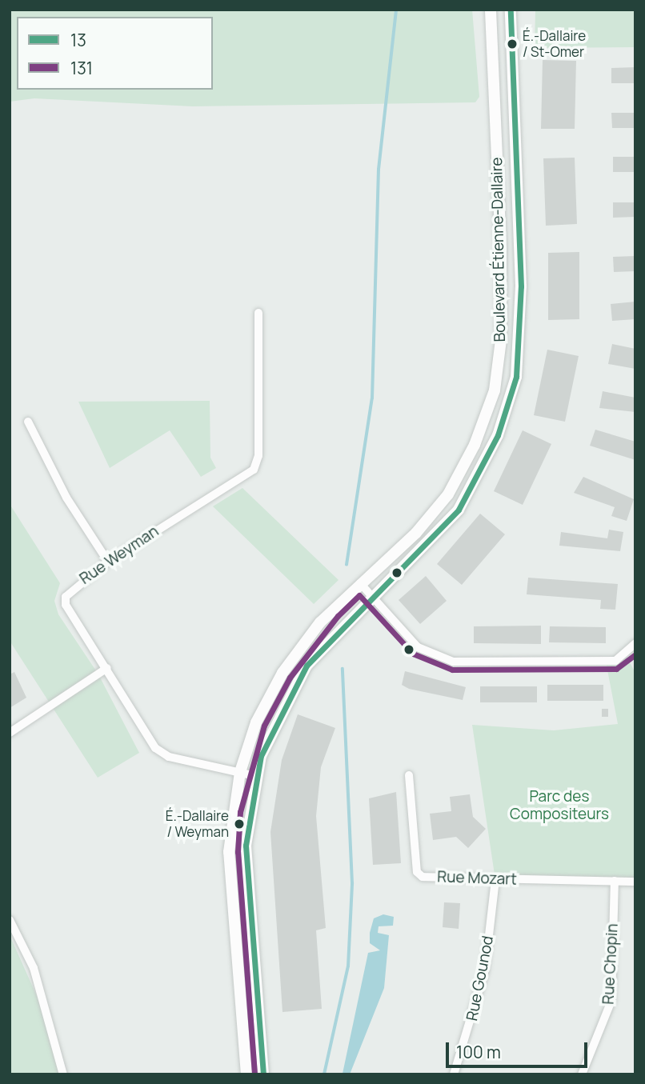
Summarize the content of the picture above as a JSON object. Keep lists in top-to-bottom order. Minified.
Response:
{"streets":{"street":["Boulevard Étienne-Dallaire","Rue Weyman","Rue Mozart","Rue Chopin","Rue Gounod"]},"crossings":[["Boulevard Étienne-Dallaire","Rue Weyman"],["Rue Mozart","Rue Chopin"],["Rue Mozart","Rue Gounod"]],"parks":["Parc des Compositeurs"],"places":["É.-Dallaire / St-Omer","É.-Dallaire / Weyman"],"lines":["transit line 13","transit line 131"],"legend":["13","131"],"scale_bar":"100 m"}
